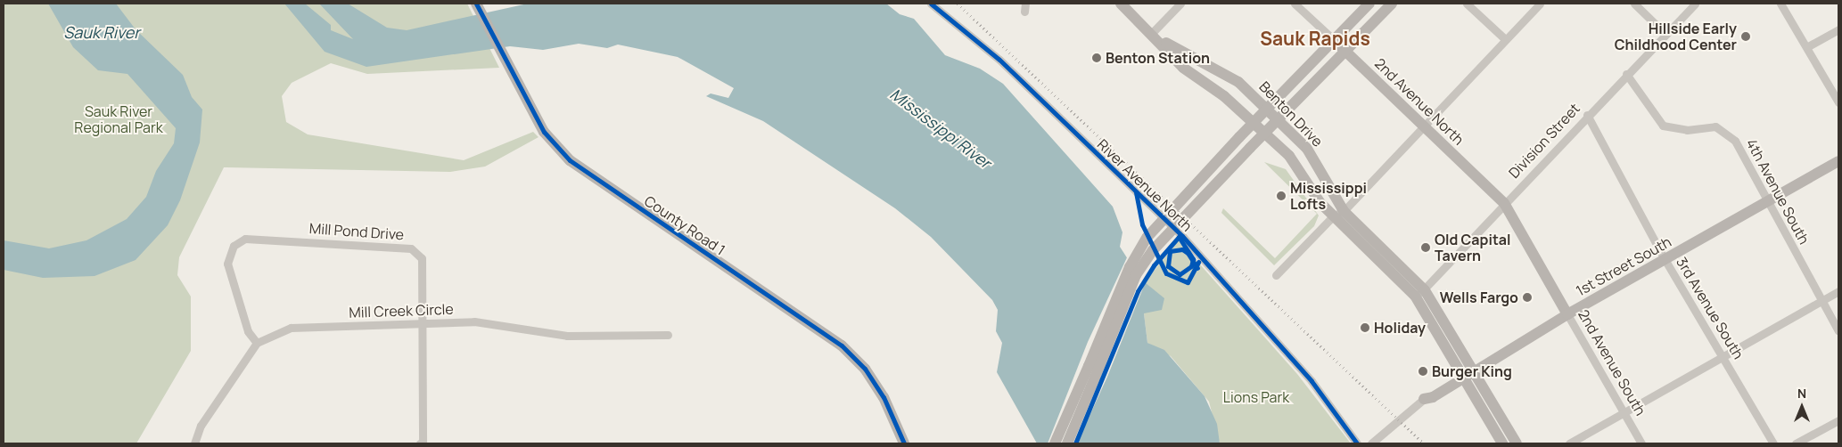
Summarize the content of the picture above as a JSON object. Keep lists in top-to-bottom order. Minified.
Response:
{"streets":{"main road":["2nd Avenue North","Benton Drive","County Road 1","1st Street South","2nd Avenue South"],"street":["Division Street","River Avenue North","4th Avenue South","Mill Pond Drive","3rd Avenue South","Mill Creek Circle"]},"crossings":[["2nd Avenue North","Division Street"],["2nd Avenue North","2nd Avenue South"],["Benton Drive","Division Street"],["Benton Drive","1st Street South"],["Division Street","4th Avenue South"],["Division Street","3rd Avenue South"],["Division Street","2nd Avenue South"],["4th Avenue South","1st Street South"],["Mill Pond Drive","Mill Creek Circle"],["1st Street South","3rd Avenue South"],["1st Street South","2nd Avenue South"]],"districts":["Sauk Rapids"],"water":["Sauk River","Mississippi River"],"parks":["Sauk River Regional Park","Lions Park"],"places":["Hillside Early Childhood Center","Benton Station","Mississippi Lofts","Old Capital Tavern","Wells Fargo","Holiday","Burger King"],"north":"top"}
